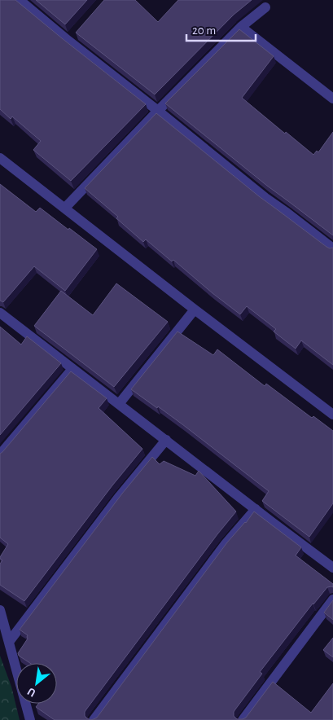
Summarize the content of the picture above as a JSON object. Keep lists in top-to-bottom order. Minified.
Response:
{"scale_bar":"20 m","north":"bottom left"}
